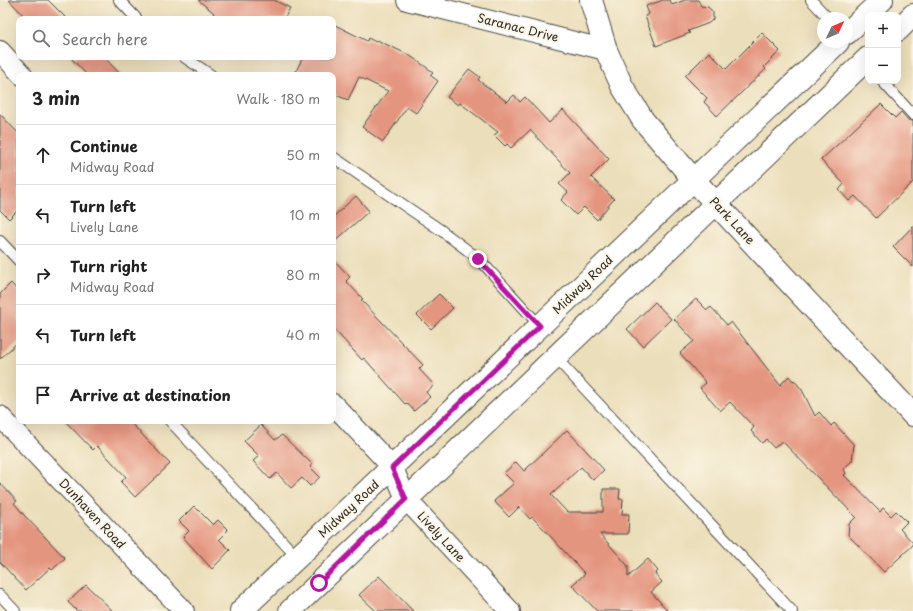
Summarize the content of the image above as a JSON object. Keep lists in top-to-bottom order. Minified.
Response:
{"streets":{"main road":["Park Lane","Midway Road"],"street":["Saranac Drive","Dunhaven Road","Lively Lane"]},"crossings":[["Saranac Drive","Park Lane"],["Park Lane","Midway Road"],["Midway Road","Lively Lane"]],"north":"top right","page":{"map_buttons":["+","−"],"search":"Search here","heading":["3 min","Walk · 180 m"],"list":[["Continue","Midway Road","50 m"],["Turn left","Lively Lane","10 m"],["Turn right","Midway Road","80 m"],["Turn left","40 m"],"Arrive at destination"]}}
